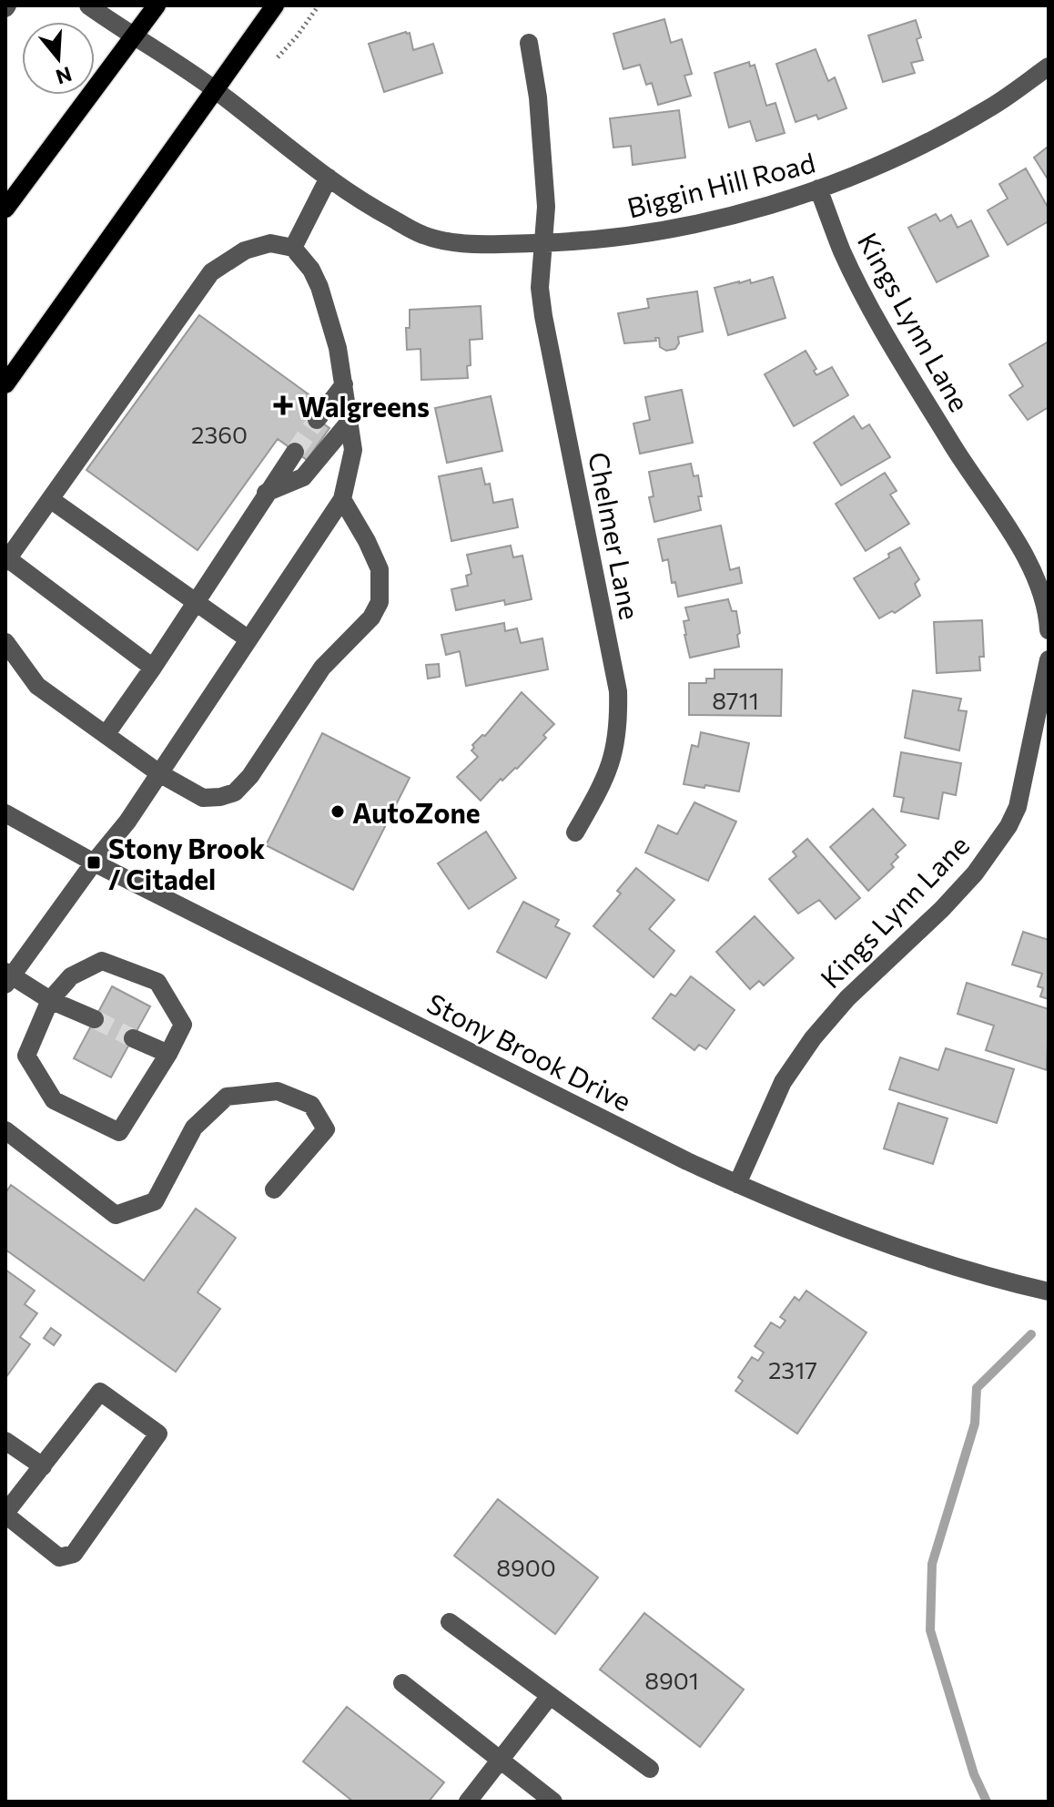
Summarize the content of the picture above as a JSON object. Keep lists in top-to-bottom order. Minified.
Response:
{"streets":{"street":["Biggin Hill Road","Kings Lynn Lane","Chelmer Lane","Stony Brook Drive"]},"crossings":[["Biggin Hill Road","Kings Lynn Lane"],["Biggin Hill Road","Chelmer Lane"],["Kings Lynn Lane","Stony Brook Drive"]],"places":{"health":["Walgreens"],"other":["AutoZone"],"transit":["Stony Brook / Citadel"]},"house_numbers":["2360","8711","2317","8900","8901"],"north":"bottom"}
